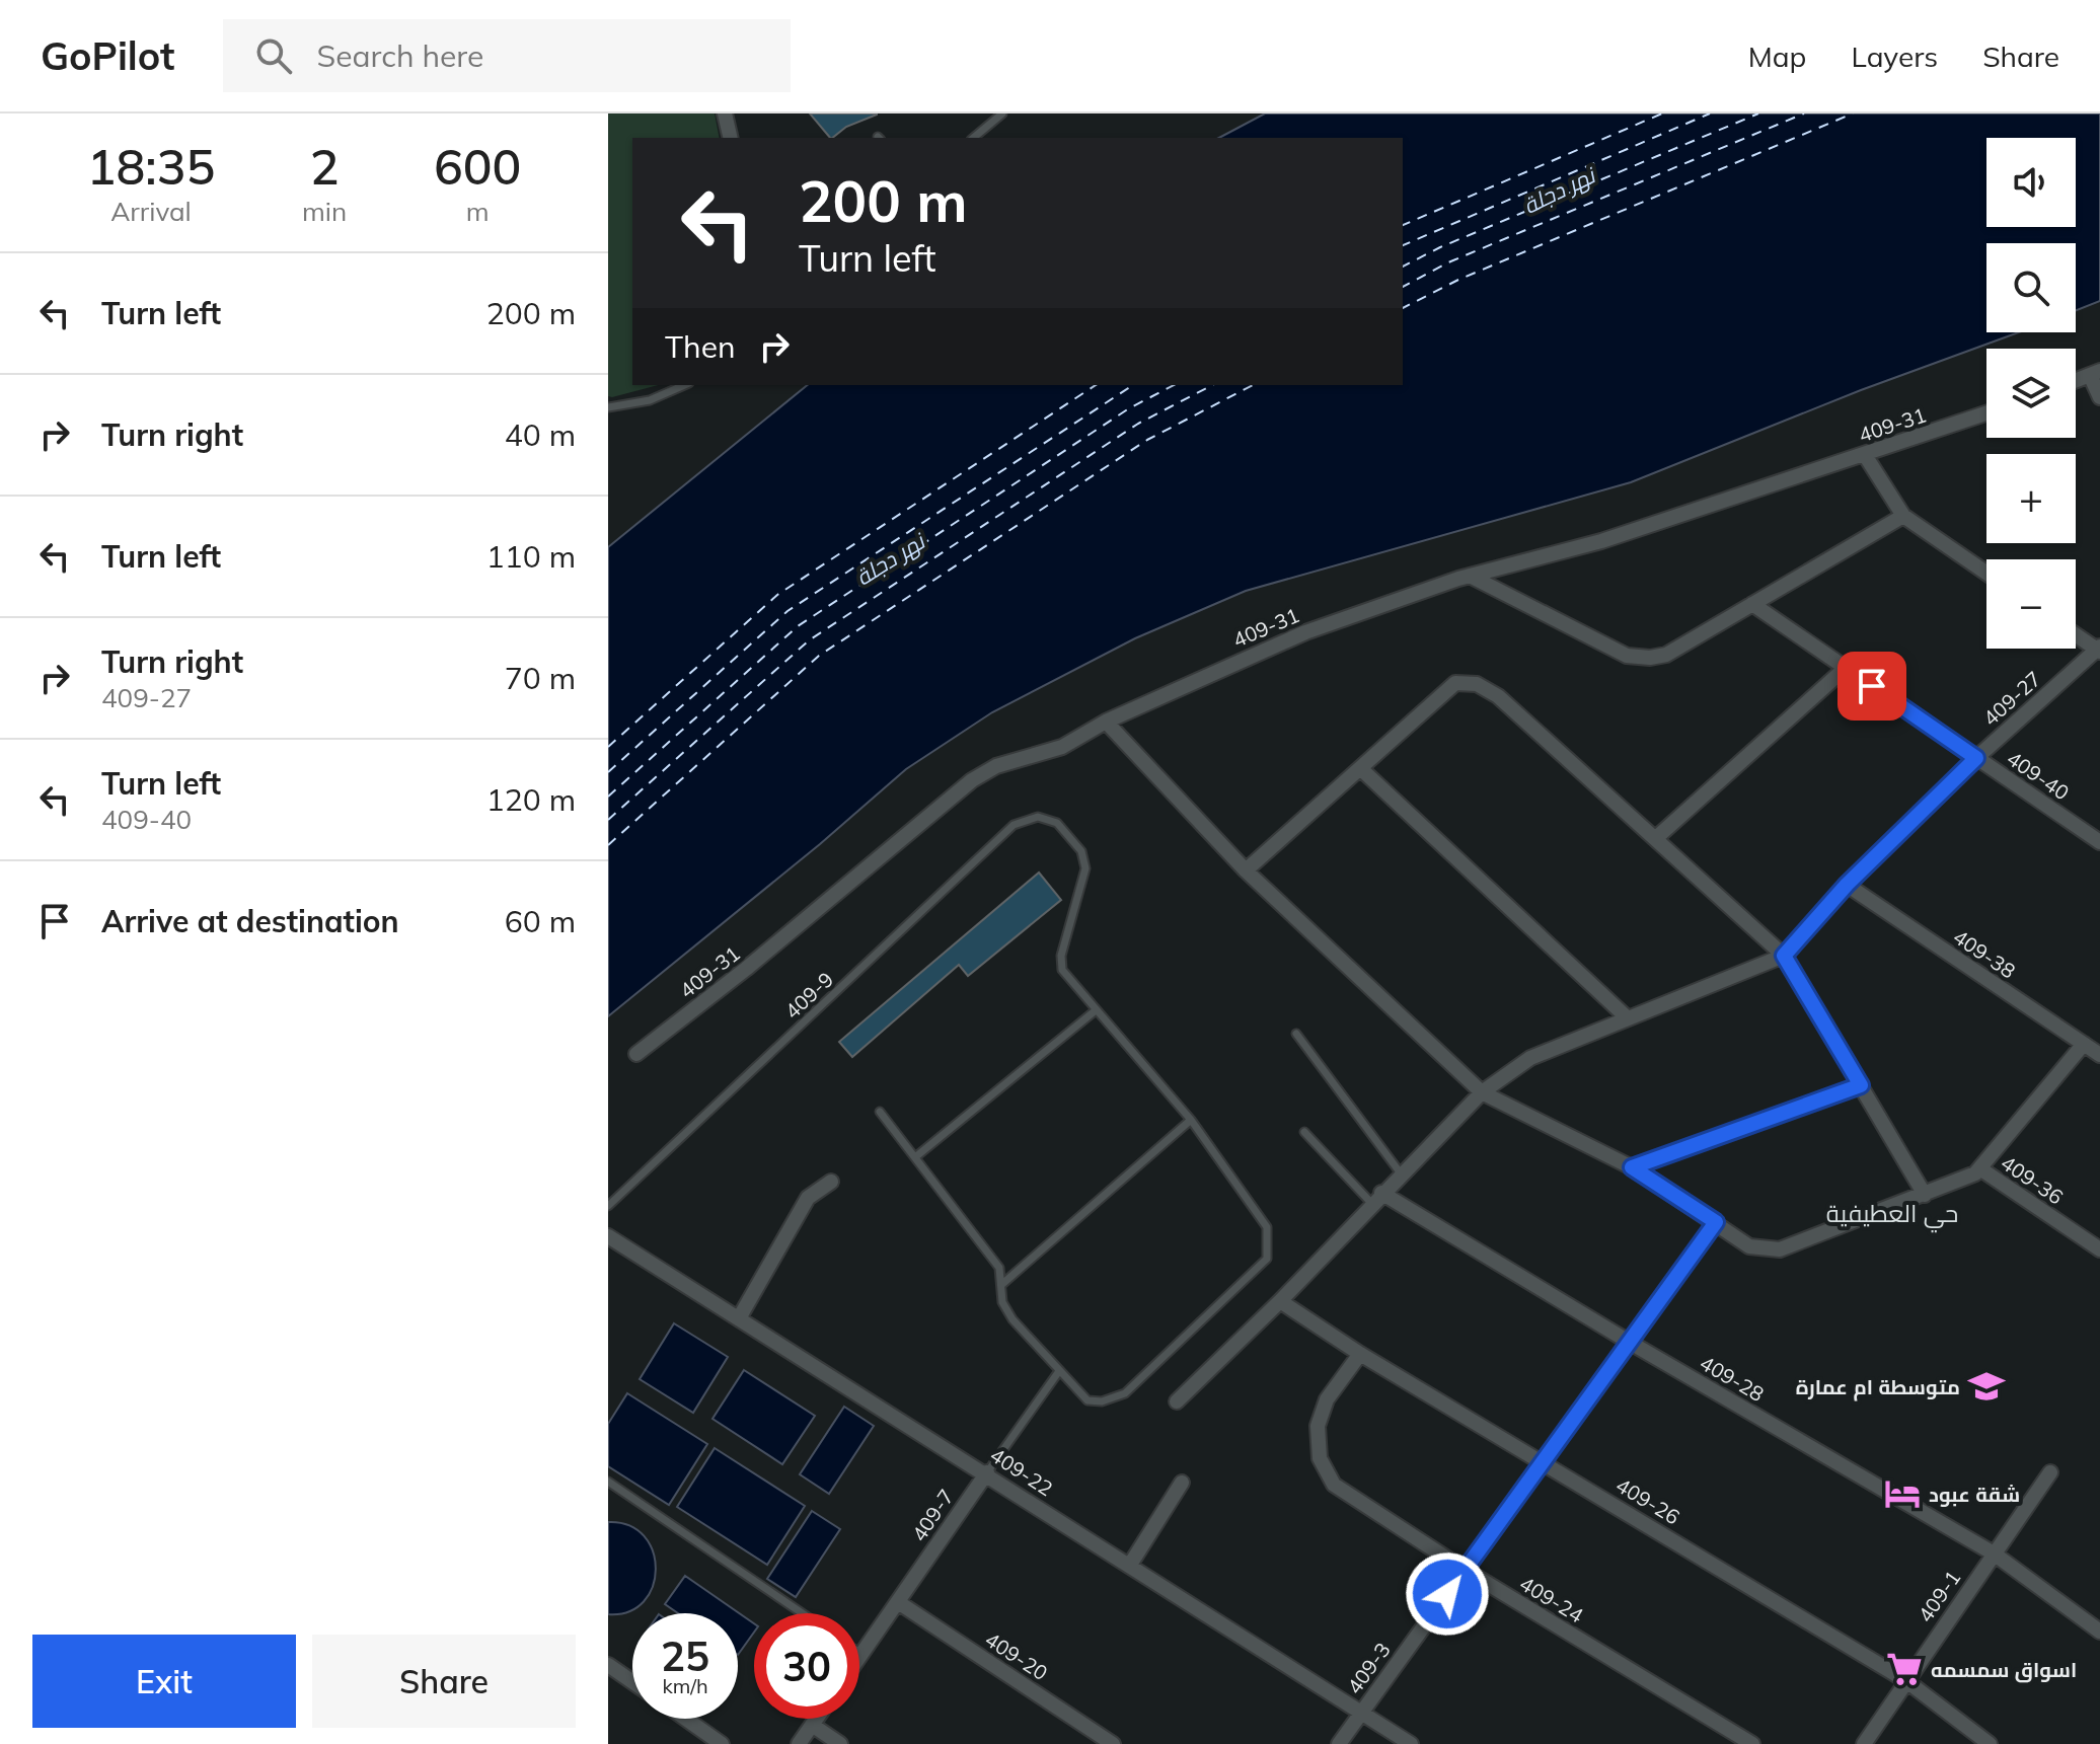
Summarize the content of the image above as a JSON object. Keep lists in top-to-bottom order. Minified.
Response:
{"streets":{"street":["409-31","409-27","409-40","409-38","409-36","409-28","409-22","409-26","409-7","409-1","409-24","409-20","409-3"],"lane":["409-9"]},"crossings":[["409-27","409-40"],["409-27","409-38"],["409-28","409-1"],["409-28","409-3"],["409-22","409-7"],["409-22","409-3"],["409-26","409-1"],["409-26","409-24"],["409-26","409-3"],["409-7","409-20"],["409-24","409-3"]],"districts":["حي العطيفية"],"water":["نهر دجلة"],"places":{"school or university":["متوسطة ام عمارة"],"hotel":["شقة عبود"],"supermarket":["اسواق سمسمه"]},"page":{"header":"GoPilot","search":"Search here","nav":["Map","Layers","Share"],"eta":["18:35","Arrival","2","min","600","m"],"map_buttons":["+","−"],"turn":["200 m","Turn left"],"list":[{"name":"Turn left","value":"200 m"},{"name":"Turn right","value":"40 m"},{"name":"Turn left","value":"110 m"},{"name":"Turn right","note":"409-27","value":"70 m"},{"name":"Turn left","note":"409-40","value":"120 m"},{"name":"Arrive at destination","value":"60 m"}],"then":"Then","speed":"25 km/h","limit":"30","buttons":["Exit","Share"]}}
